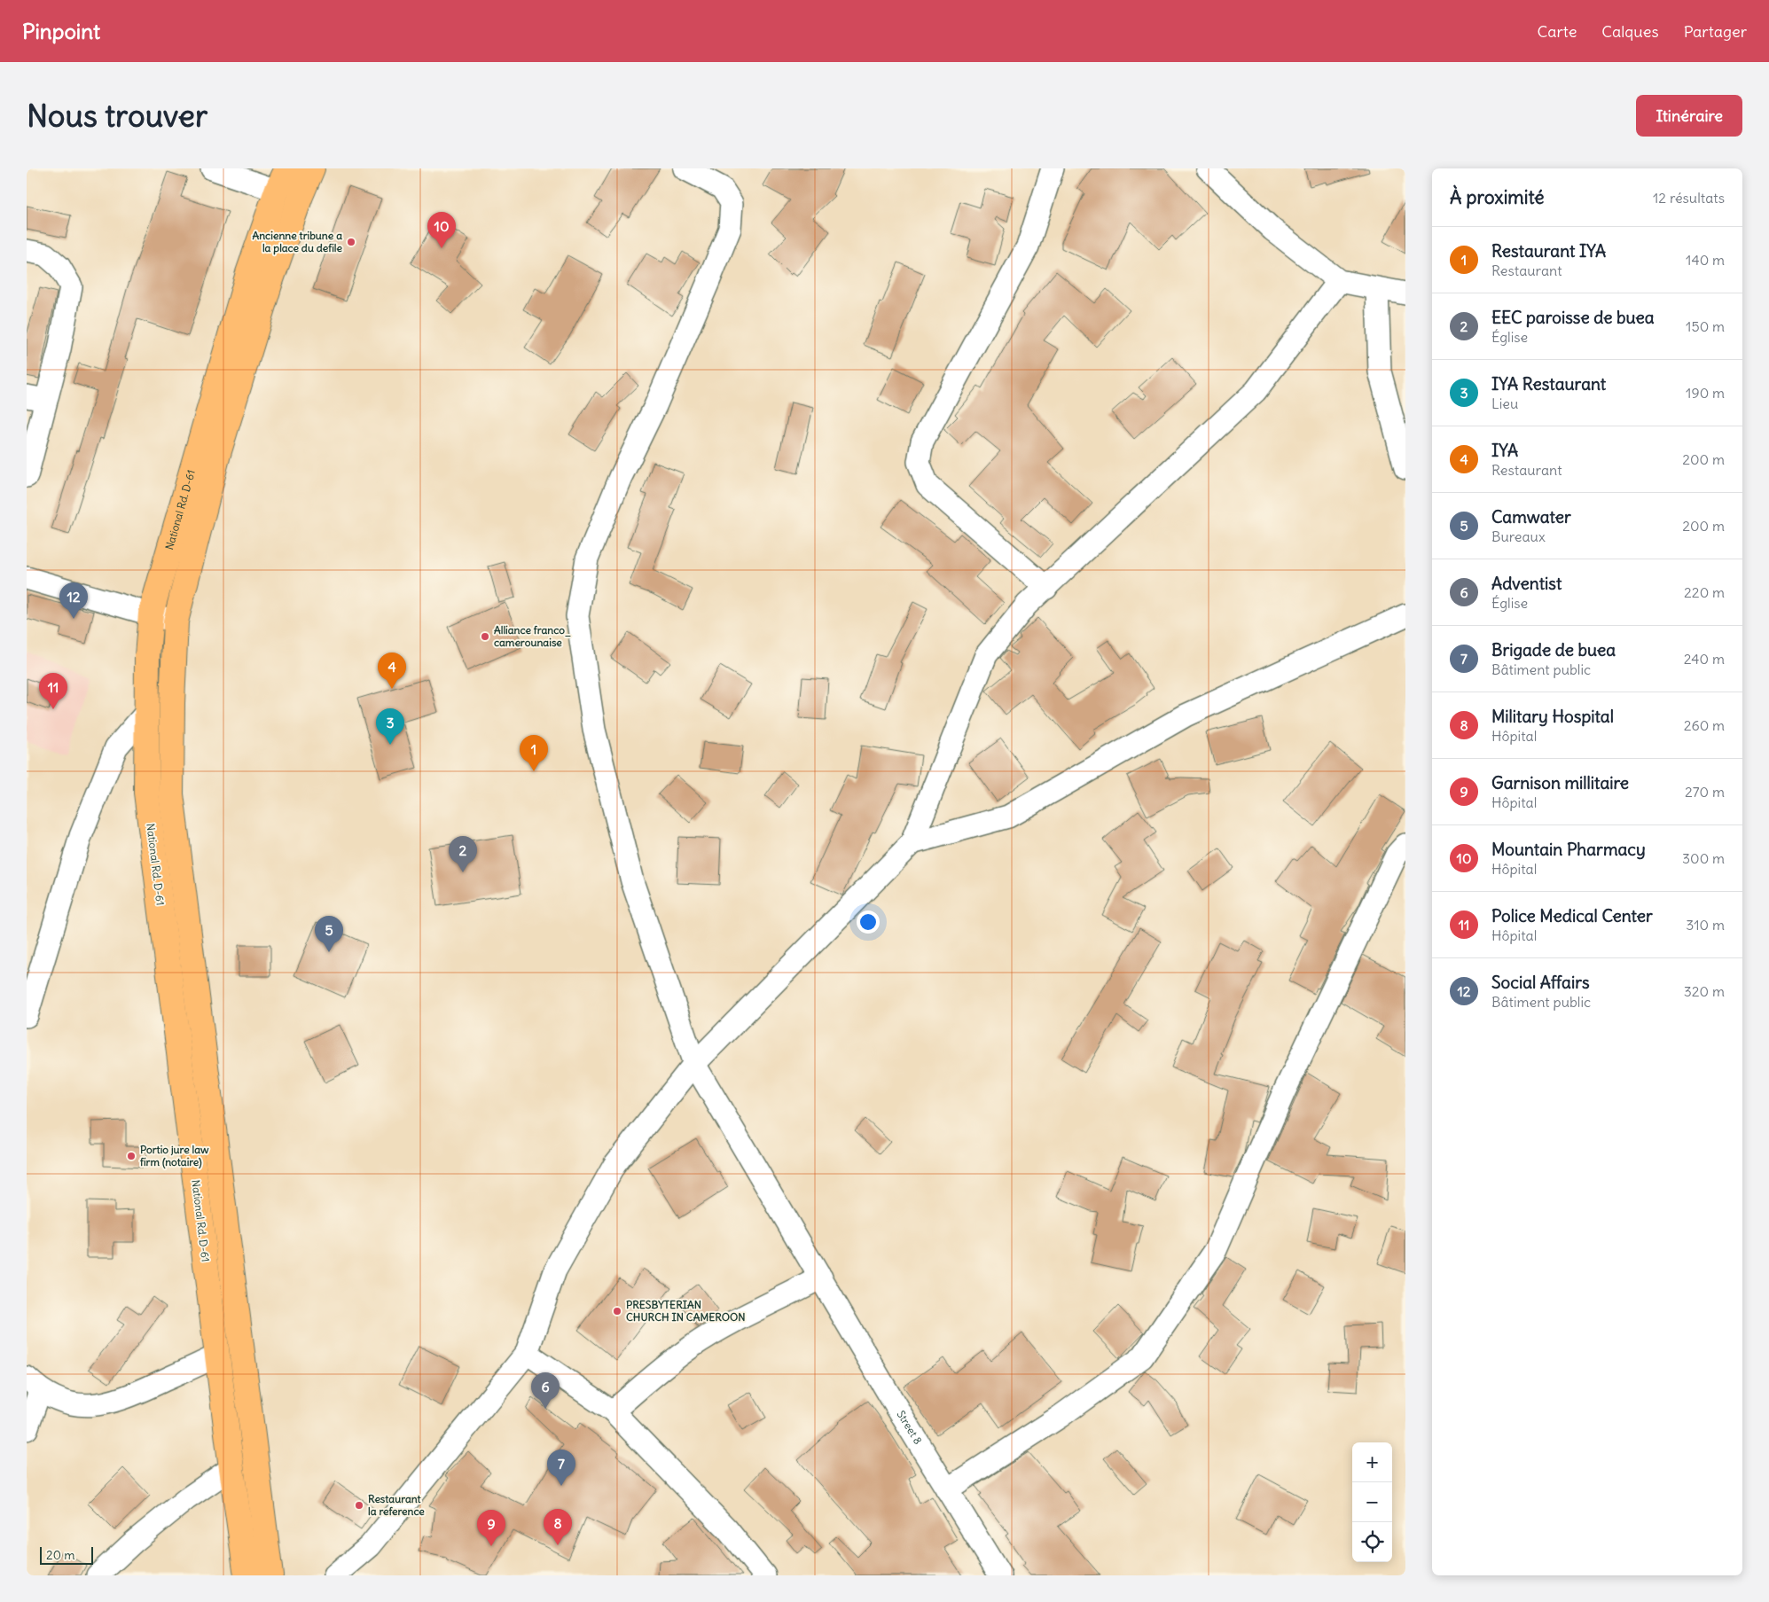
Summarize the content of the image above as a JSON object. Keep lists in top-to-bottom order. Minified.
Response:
{"streets":{"highway":["National Rd. D-61"],"street":["Street 8"]},"places":["Ancienne tribune a la place du defile","Alliance franco_ camerounaise","Portio jure law firm (notaire)","PRESBYTERIAN CHURCH IN CAMEROON","Restaurant la reference"],"scale_bar":"20 m","page":{"header":"Pinpoint","nav":["Carte","Calques","Partager"],"buttons":"Itinéraire","title":"Nous trouver","heading":["À proximité","12 résultats"],"pins":["10","12","4","11","3","1","2","5","6","7","8","9"],"list":[{"mark":"1","name":"Restaurant IYA","note":"Restaurant","value":"140 m"},{"mark":"2","name":"EEC paroisse de buea","note":"Église","value":"150 m"},{"mark":"3","name":"IYA Restaurant","note":"Lieu","value":"190 m"},{"mark":"4","name":"IYA","note":"Restaurant","value":"200 m"},{"mark":"5","name":"Camwater","note":"Bureaux","value":"200 m"},{"mark":"6","name":"Adventist","note":"Église","value":"220 m"},{"mark":"7","name":"Brigade de buea","note":"Bâtiment public","value":"240 m"},{"mark":"8","name":"Military Hospital","note":"Hôpital","value":"260 m"},{"mark":"9","name":"Garnison millitaire","note":"Hôpital","value":"270 m"},{"mark":"10","name":"Mountain Pharmacy","note":"Hôpital","value":"300 m"},{"mark":"11","name":"Police Medical Center","note":"Hôpital","value":"310 m"},{"mark":"12","name":"Social Affairs","note":"Bâtiment public","value":"320 m"}],"map_buttons":["+","−"],"scale":"20 m"}}
